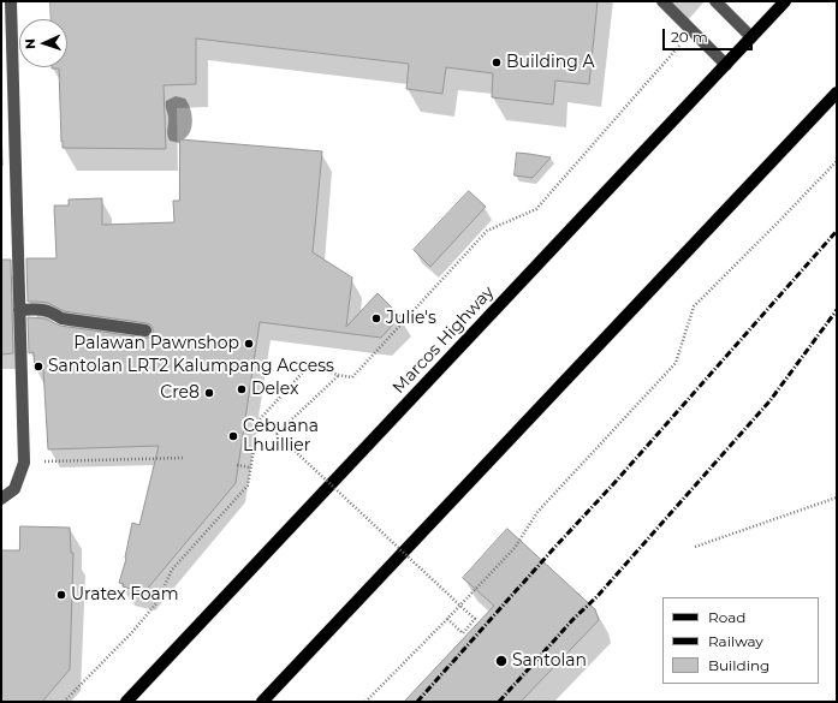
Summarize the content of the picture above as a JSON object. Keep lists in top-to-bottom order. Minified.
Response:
{"streets":{"main road":["Marcos Highway"]},"places":["Building A","Julie's","Palawan Pawnshop","Santolan LRT2 Kalumpang Access","Delex","Cre8","Cebuana Lhuillier","Uratex Foam","Santolan"],"legend":["Road","Railway","Building"],"scale_bar":"20 m","north":"left"}
